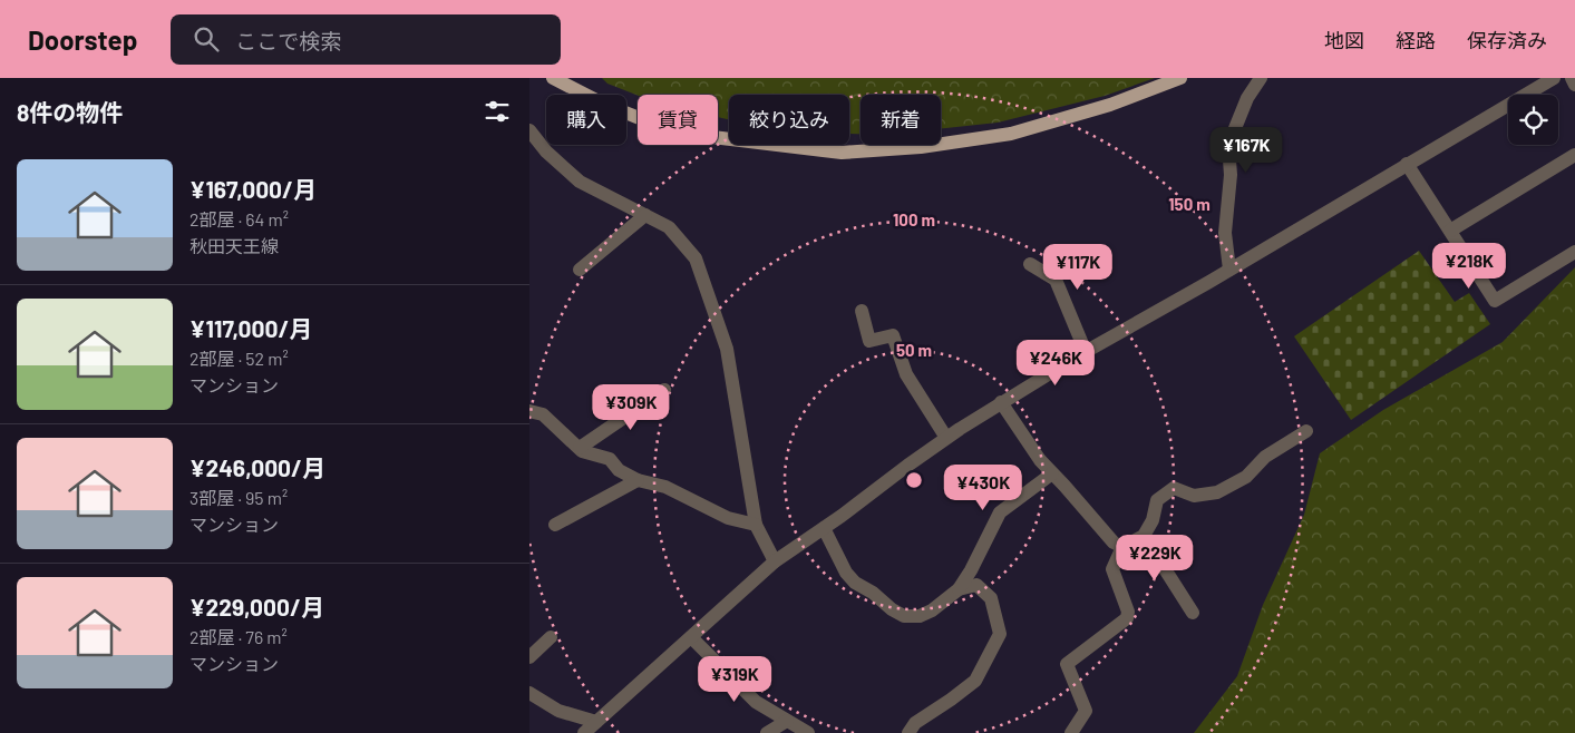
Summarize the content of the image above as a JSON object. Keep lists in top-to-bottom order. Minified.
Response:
{"page":{"header":"Doorstep","search":"ここで検索","nav":["地図","経路","保存済み"],"heading":"8件の物件","chip":["購入","賃貸","絞り込み","新着"],"price":["¥167K","¥218K","¥117K","¥246K","¥309K","¥430K","¥229K","¥319K"],"list":[{"name":"¥167,000/月","note":"2部屋 · 64 m² · 秋田天王線"},{"name":"¥117,000/月","note":"2部屋 · 52 m² · マンション"},{"name":"¥246,000/月","note":"3部屋 · 95 m² · マンション"},{"name":"¥229,000/月","note":"2部屋 · 76 m² · マンション"}]},"rings":["150 m","100 m","50 m"]}
